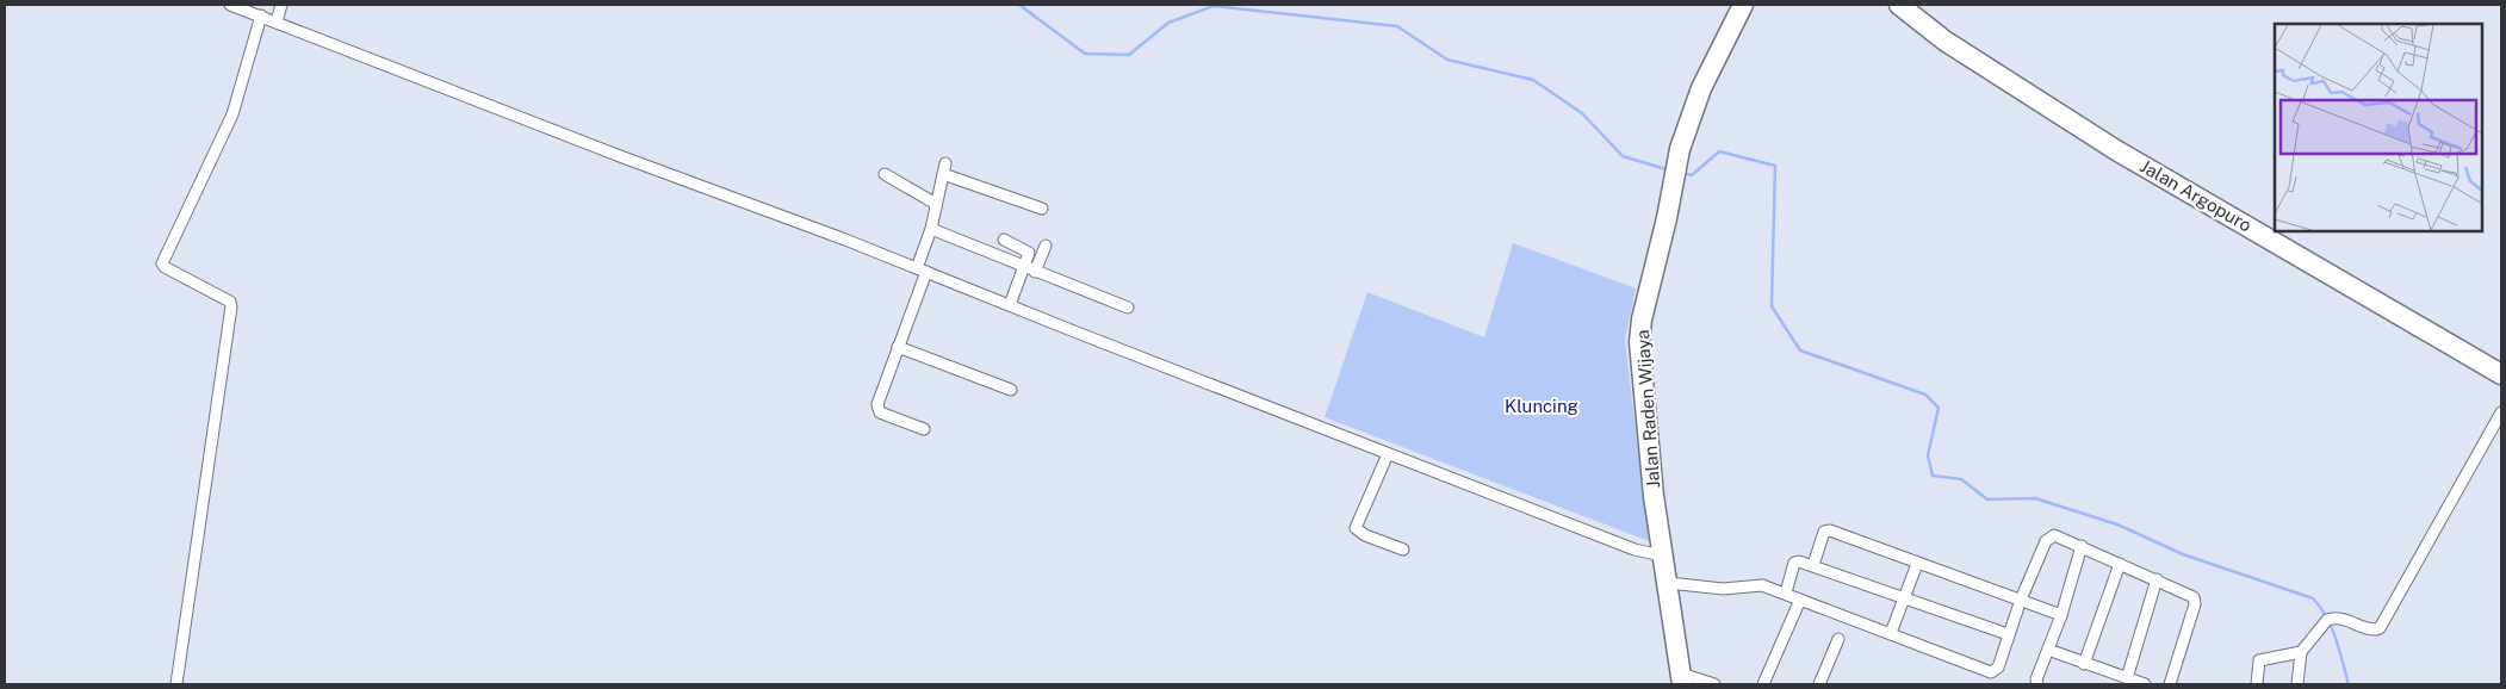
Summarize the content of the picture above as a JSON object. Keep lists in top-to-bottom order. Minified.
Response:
{"streets":{"highway":["Jalan Argopuro","Jalan Raden Wijaya"]},"parks":["Kluncing"]}
